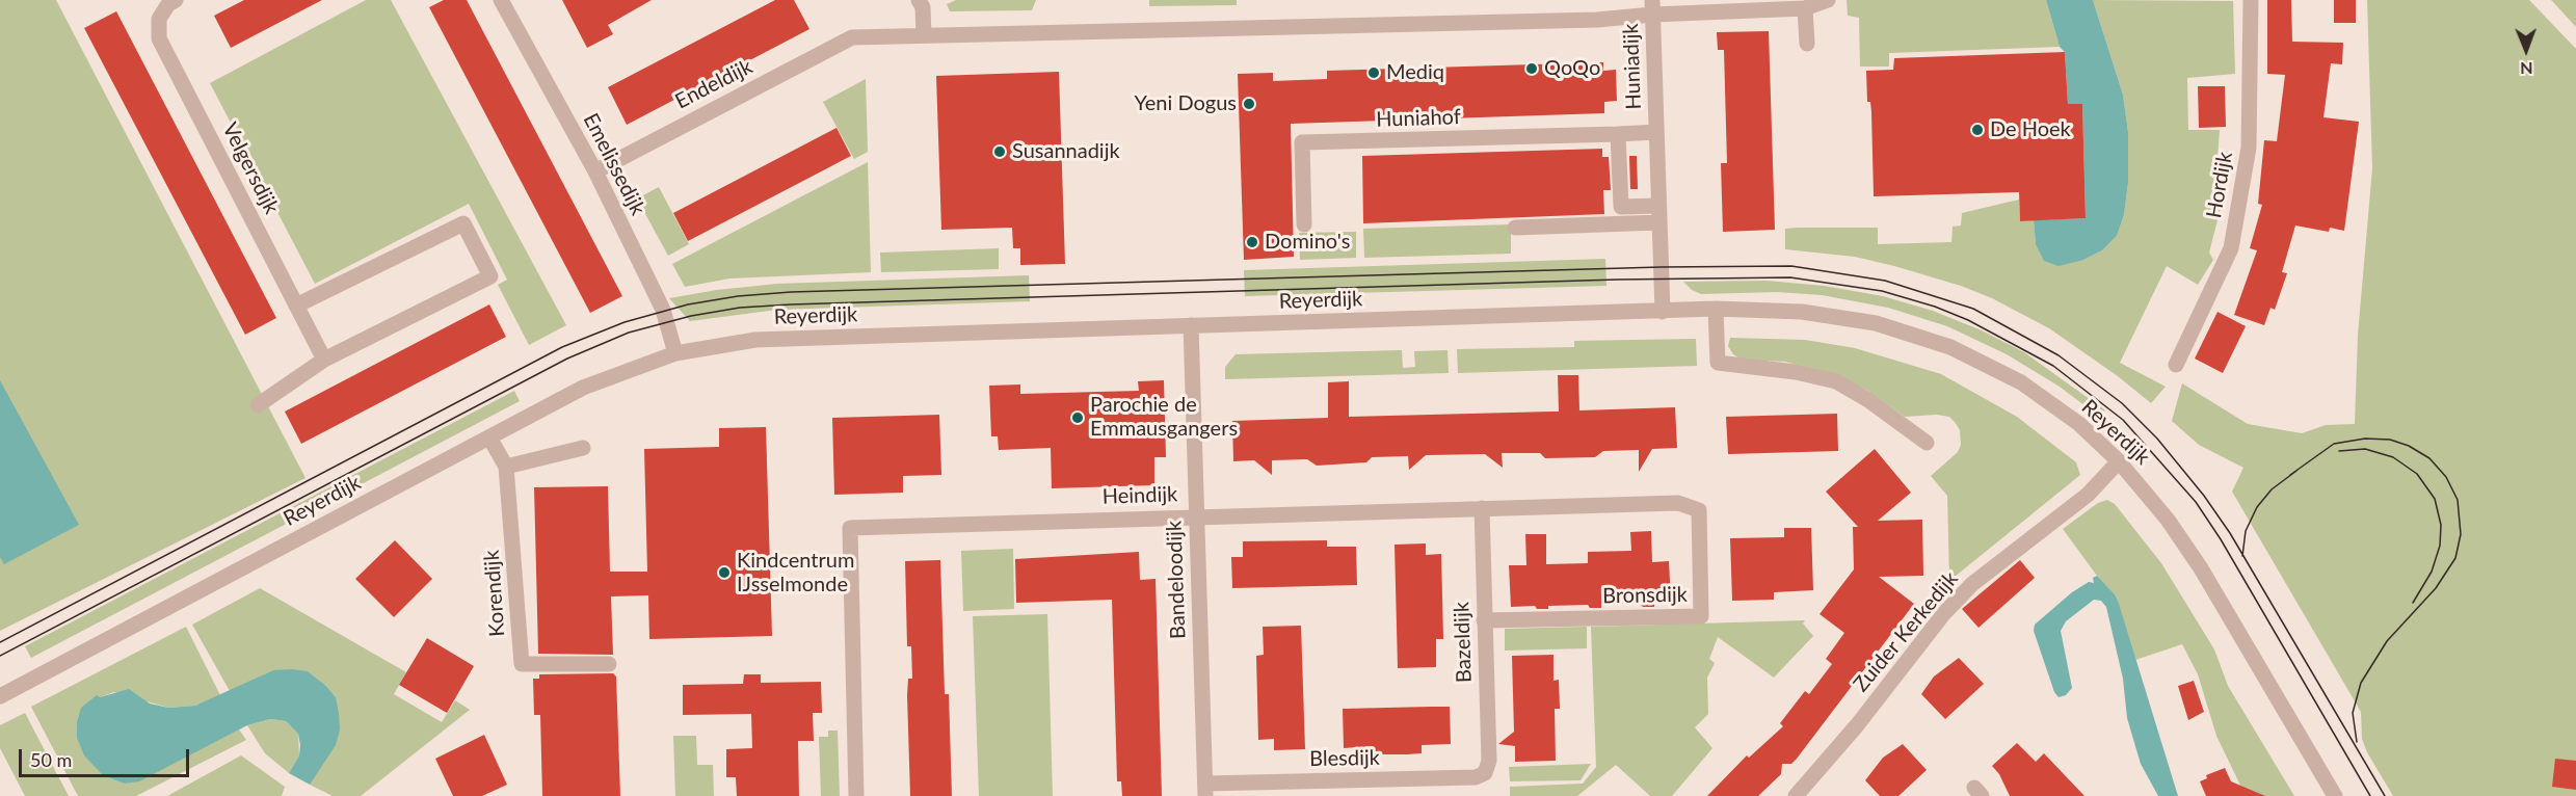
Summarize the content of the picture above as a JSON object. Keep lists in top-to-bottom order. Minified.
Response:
{"streets":{"street":["Huniadijk","Endeldijk","Huniahof","Emelissedijk","Velgersdijk","Hordijk","Reyerdijk","Heindijk","Bandeloodijk","Korendijk","Bronsdijk","Zuider Kerkedijk","Bazeldijk","Blesdijk"]},"crossings":[["Huniadijk","Huniahof"],["Huniadijk","Reyerdijk"],["Endeldijk","Emelissedijk"],["Emelissedijk","Reyerdijk"],["Reyerdijk","Bandeloodijk"],["Reyerdijk","Korendijk"],["Reyerdijk","Zuider Kerkedijk"],["Heindijk","Bandeloodijk"],["Heindijk","Bronsdijk"],["Heindijk","Bazeldijk"],["Bandeloodijk","Blesdijk"],["Bronsdijk","Bazeldijk"],["Bazeldijk","Blesdijk"]],"places":["QoQo","Mediq","Yeni Dogus","De Hoek","Susannadijk","Domino's","Parochie de Emmausgangers","Kindcentrum IJsselmonde"],"scale_bar":"50 m","north":"bottom"}
